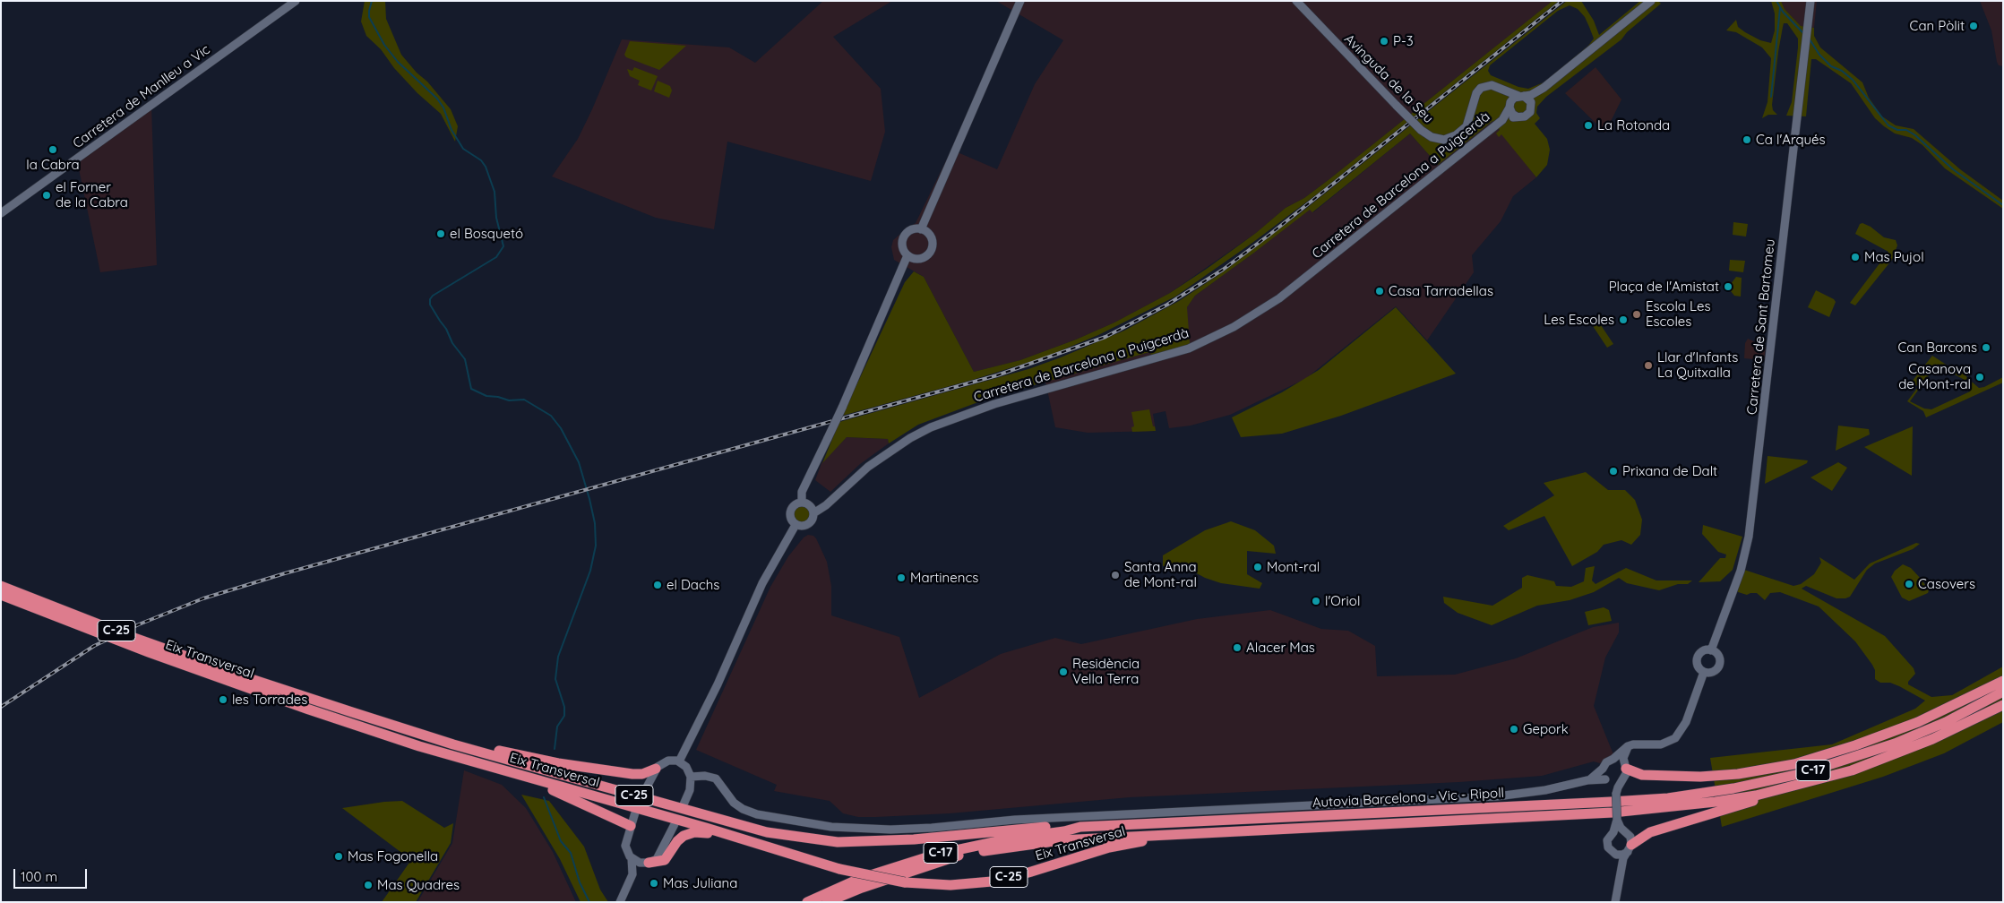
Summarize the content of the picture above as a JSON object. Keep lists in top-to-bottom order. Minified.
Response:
{"streets":{"highway":["C-25","Eix Transversal","C-17","Autovia Barcelona - Vic - Ripoll"],"street":["Avinguda de la Seu","Carretera de Manlleu a Vic","Carretera de Barcelona a Puigcerdà","Carretera de Sant Bartomeu"]},"crossings":[["Avinguda de la Seu","Carretera de Barcelona a Puigcerdà"],["Eix Transversal","Autovia Barcelona - Vic - Ripoll"]],"places":["Can Pòlit","P-3","La Rotonda","Ca l'Arqués","la Cabra","el Forner de la Cabra","el Bosquetó","Mas Pujol","Plaça de l'Amistat","Casa Tarradellas","Escola Les Escoles","Les Escoles","Can Barcons","Llar d'Infants La Quitxalla","Casanova de Mont-ral","Prixana de Dalt","Mont-ral","Santa Anna de Mont-ral","Martinencs","Casovers","el Dachs","l'Oriol","Alacer Mas","Residència Vella Terra","les Torrades","Gepork","Mas Fogonella","Mas Juliana","Mas Quadres"],"scale_bar":"100 m"}
